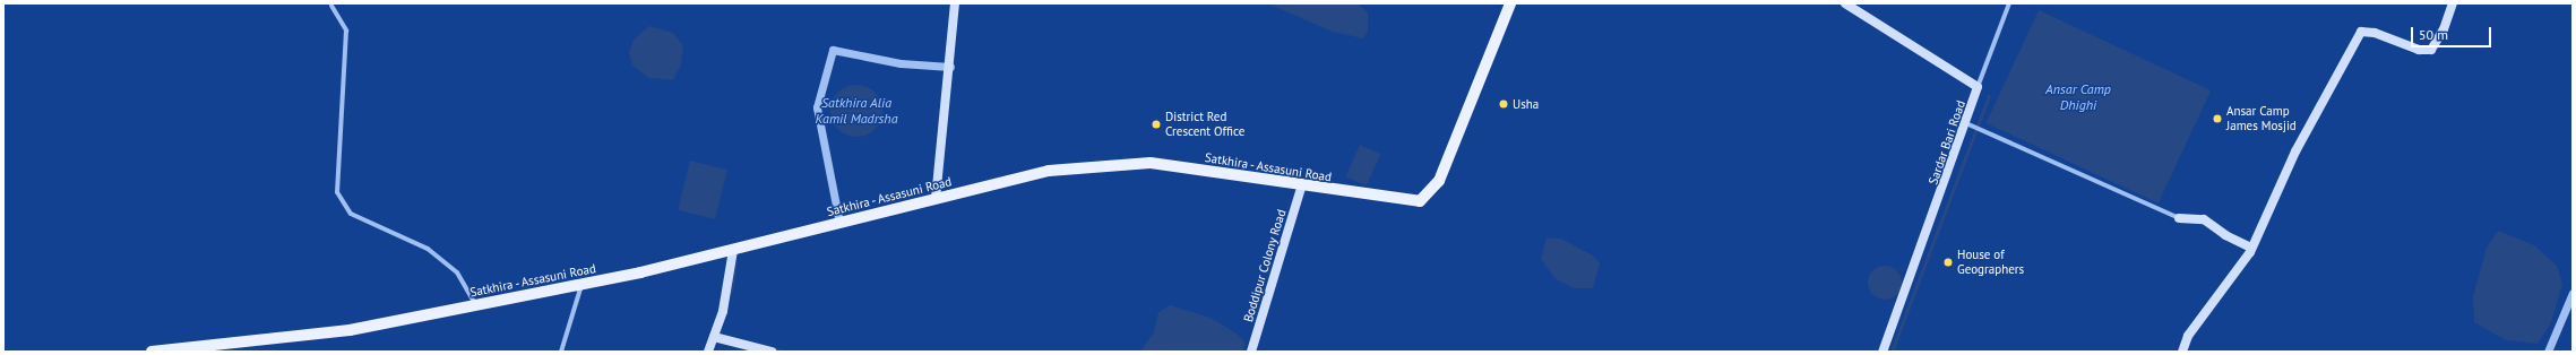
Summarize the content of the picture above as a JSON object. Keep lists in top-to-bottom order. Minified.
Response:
{"streets":{"main road":["Sardar Bari Road","Satkhira - Assasuni Road","Boddipur Colony Road"]},"crossings":[["Satkhira - Assasuni Road","Boddipur Colony Road"]],"water":["Ansar Camp Dhighi","Satkhira Alia Kamil Madrsha"],"places":["Usha","Ansar Camp James Mosjid","District Red Crescent Office","House of Geographers"],"scale_bar":"50 m"}
